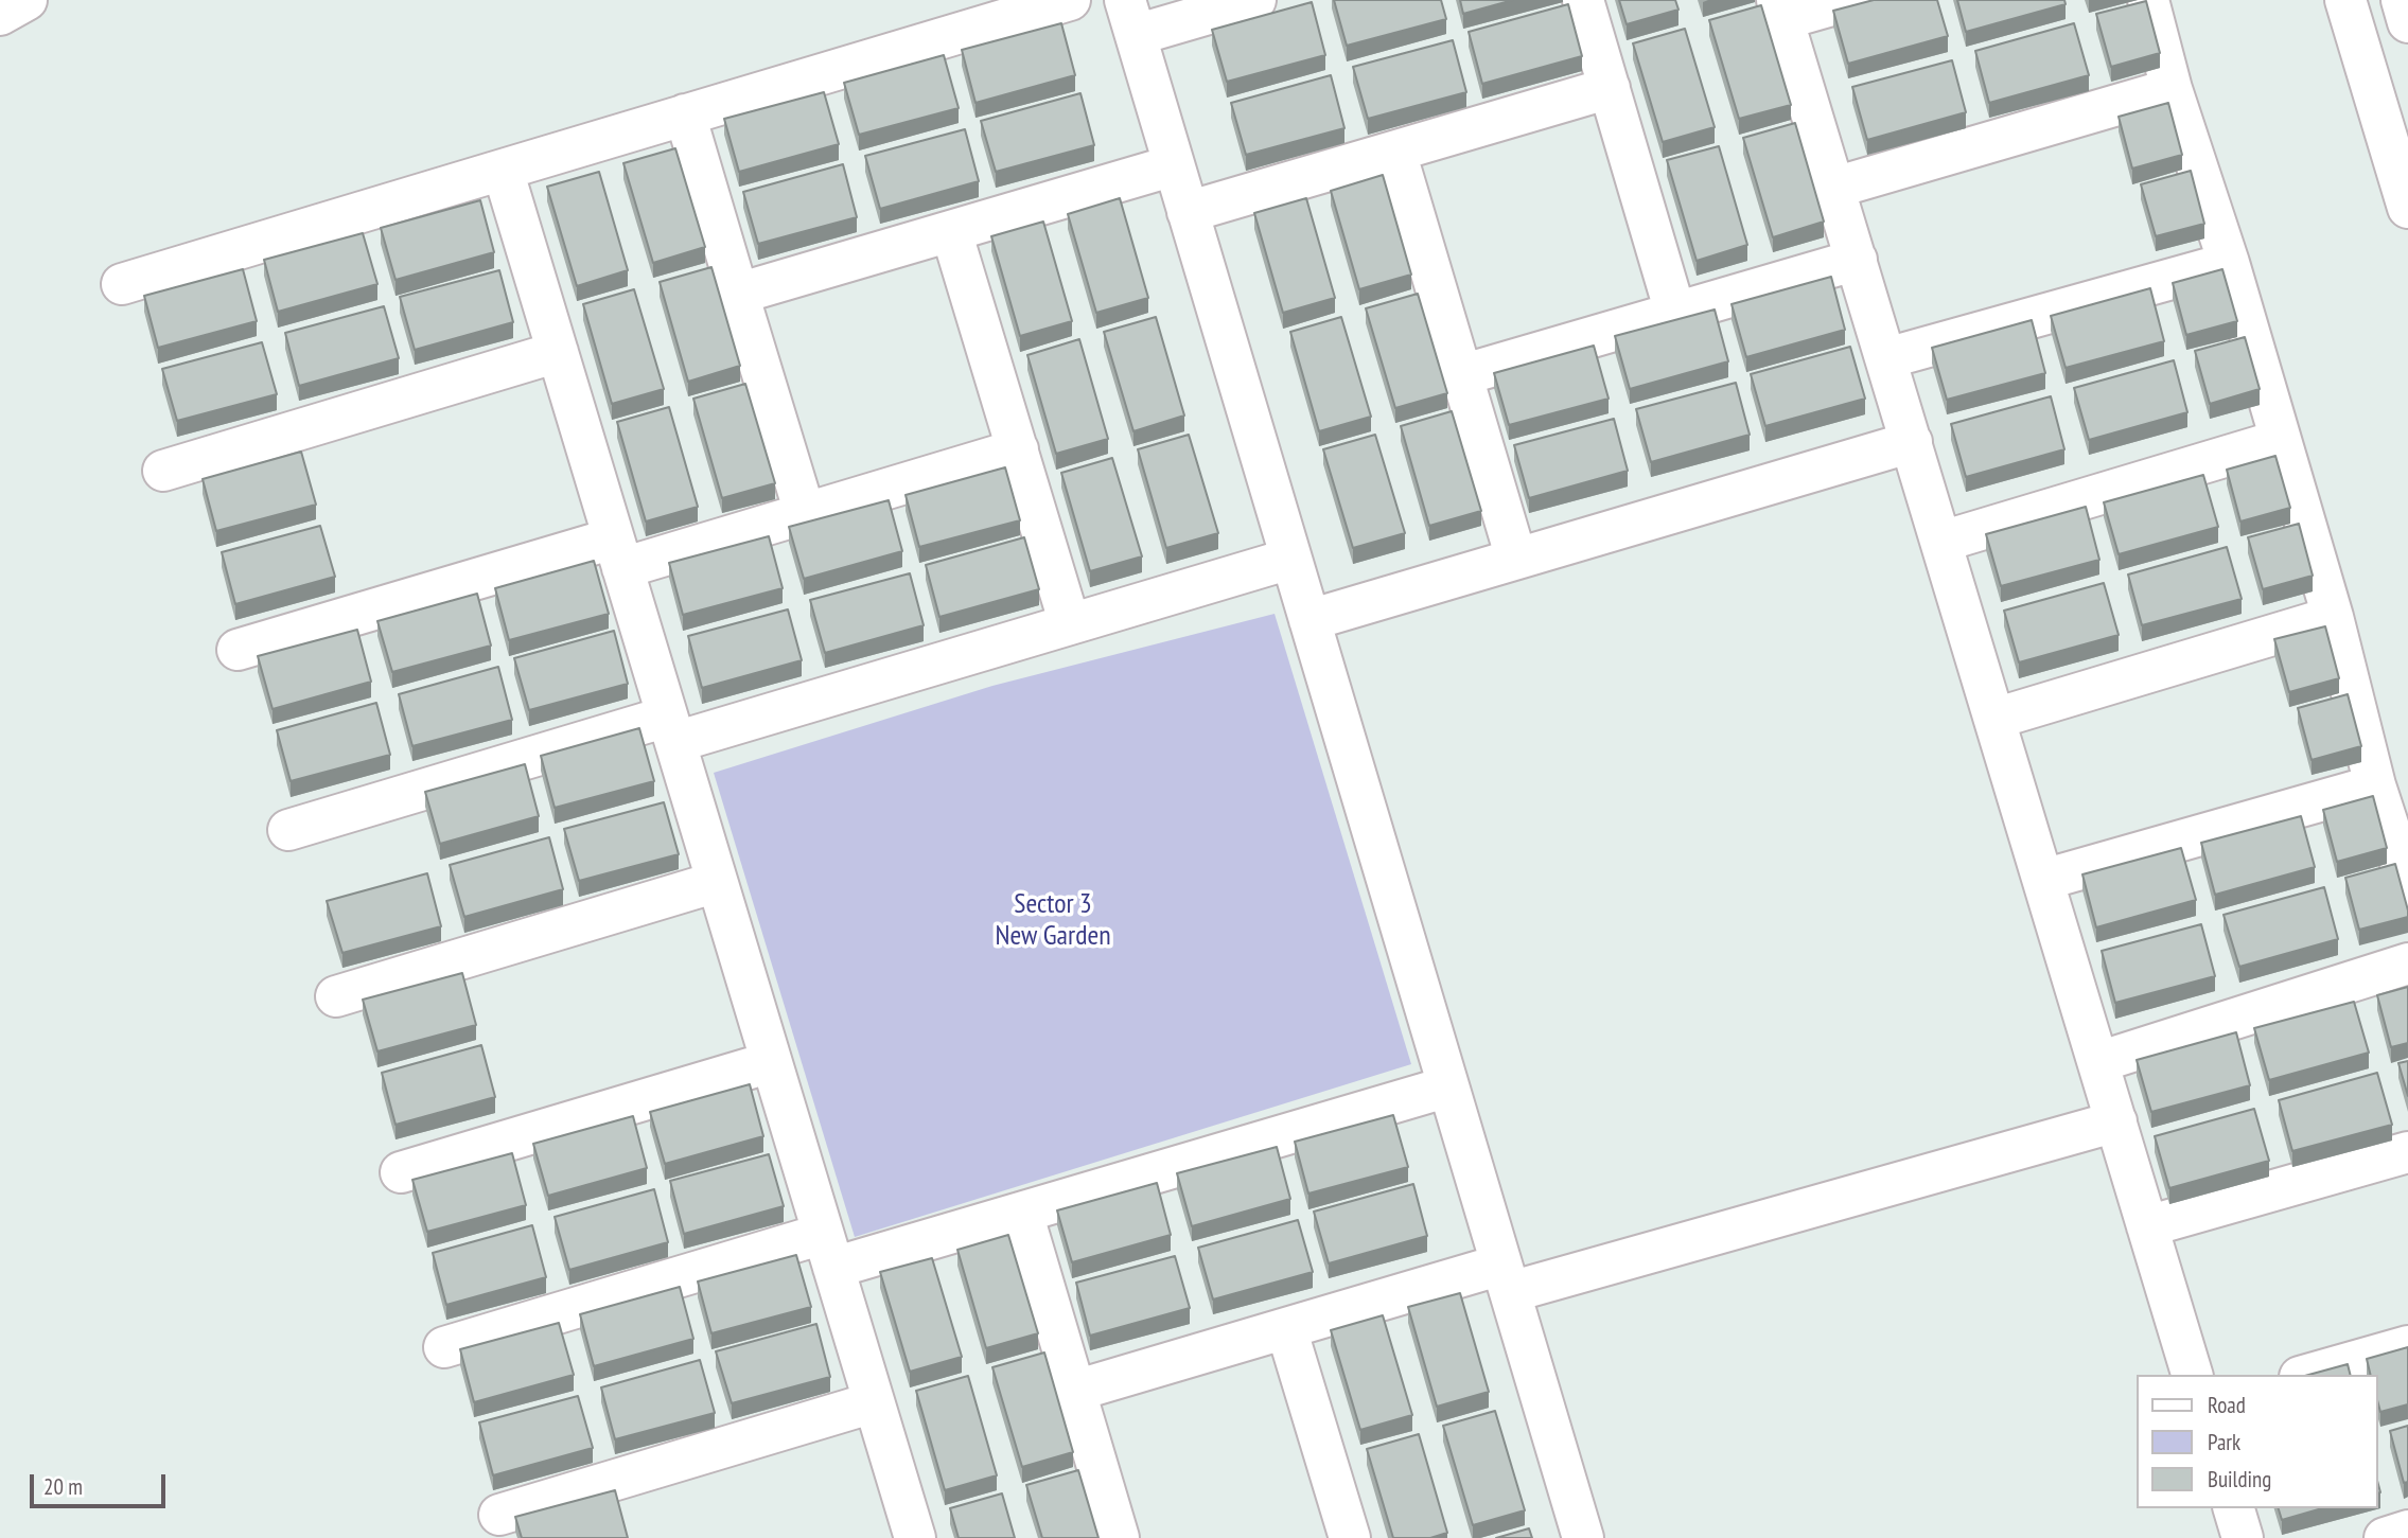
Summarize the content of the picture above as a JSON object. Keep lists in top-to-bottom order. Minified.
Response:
{"parks":["Sector 3 New Garden"],"legend":["Road","Park","Building"],"scale_bar":"20 m"}
